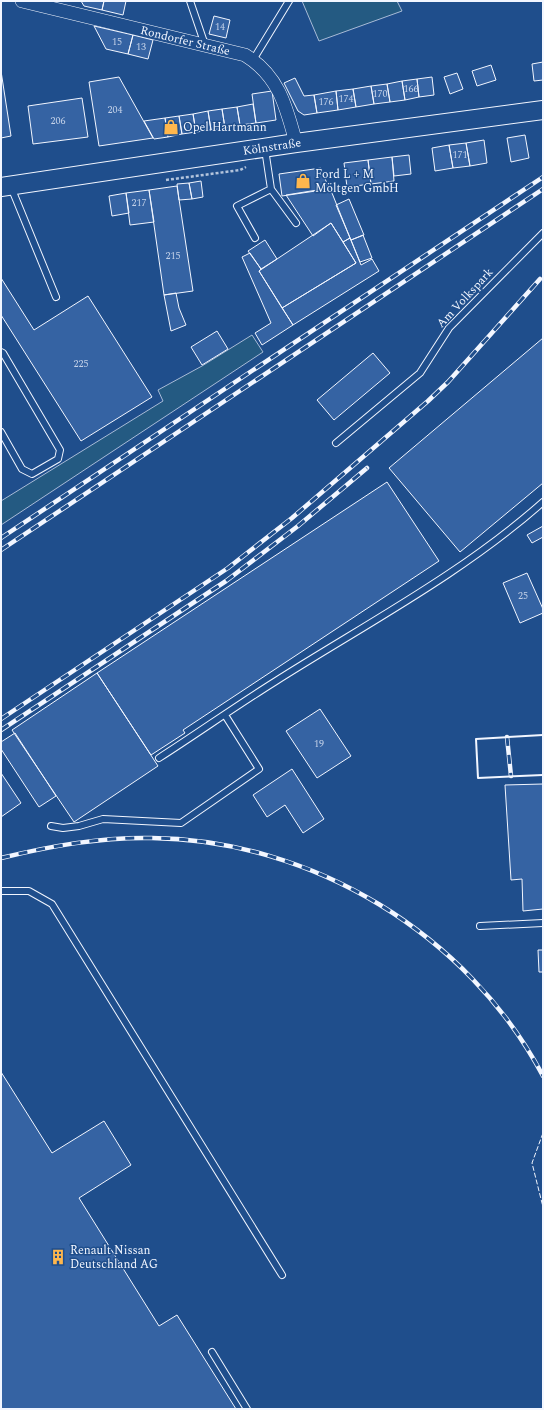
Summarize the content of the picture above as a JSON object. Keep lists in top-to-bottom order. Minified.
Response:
{"streets":{"main road":["Kölnstraße"],"street":["Rondorfer Straße"],"lane":["Am Volkspark"]},"crossings":[["Rondorfer Straße","Kölnstraße"]],"places":{"shop":["Opel Hartmann","Ford L + M Möltgen GmbH"],"building":["Renault Nissan Deutschland AG"]},"house_numbers":["14","15","13","166","170","174","176","204","206","171","217","215","225","25","19"]}
